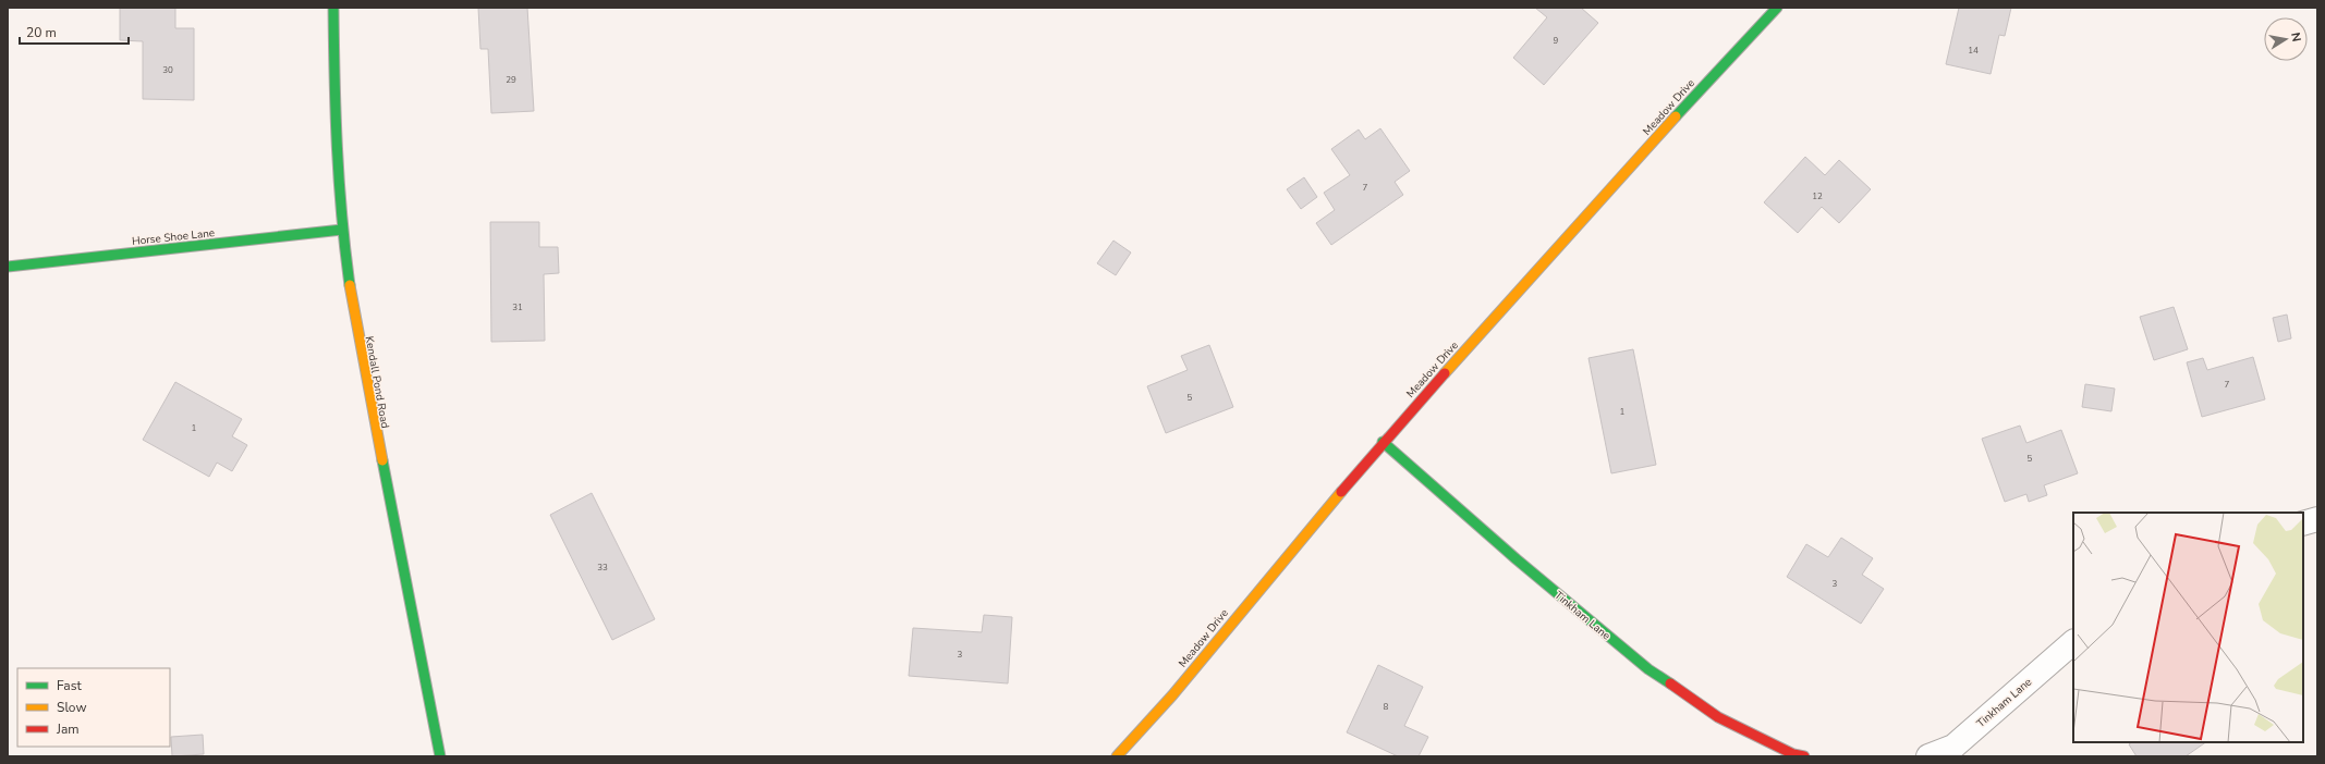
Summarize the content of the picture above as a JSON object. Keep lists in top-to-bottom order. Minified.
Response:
{"streets":{"street":["Meadow Drive","Horse Shoe Lane","Kendall Pond Road","Tinkham Lane"]},"crossings":[["Meadow Drive","Tinkham Lane"],["Horse Shoe Lane","Kendall Pond Road"]],"house_numbers":["9","14","30","29","7","12","31","7","5","1","1","5","33","3","3","8"],"legend":["Fast","Slow","Jam"],"scale_bar":"20 m","north":"right"}
